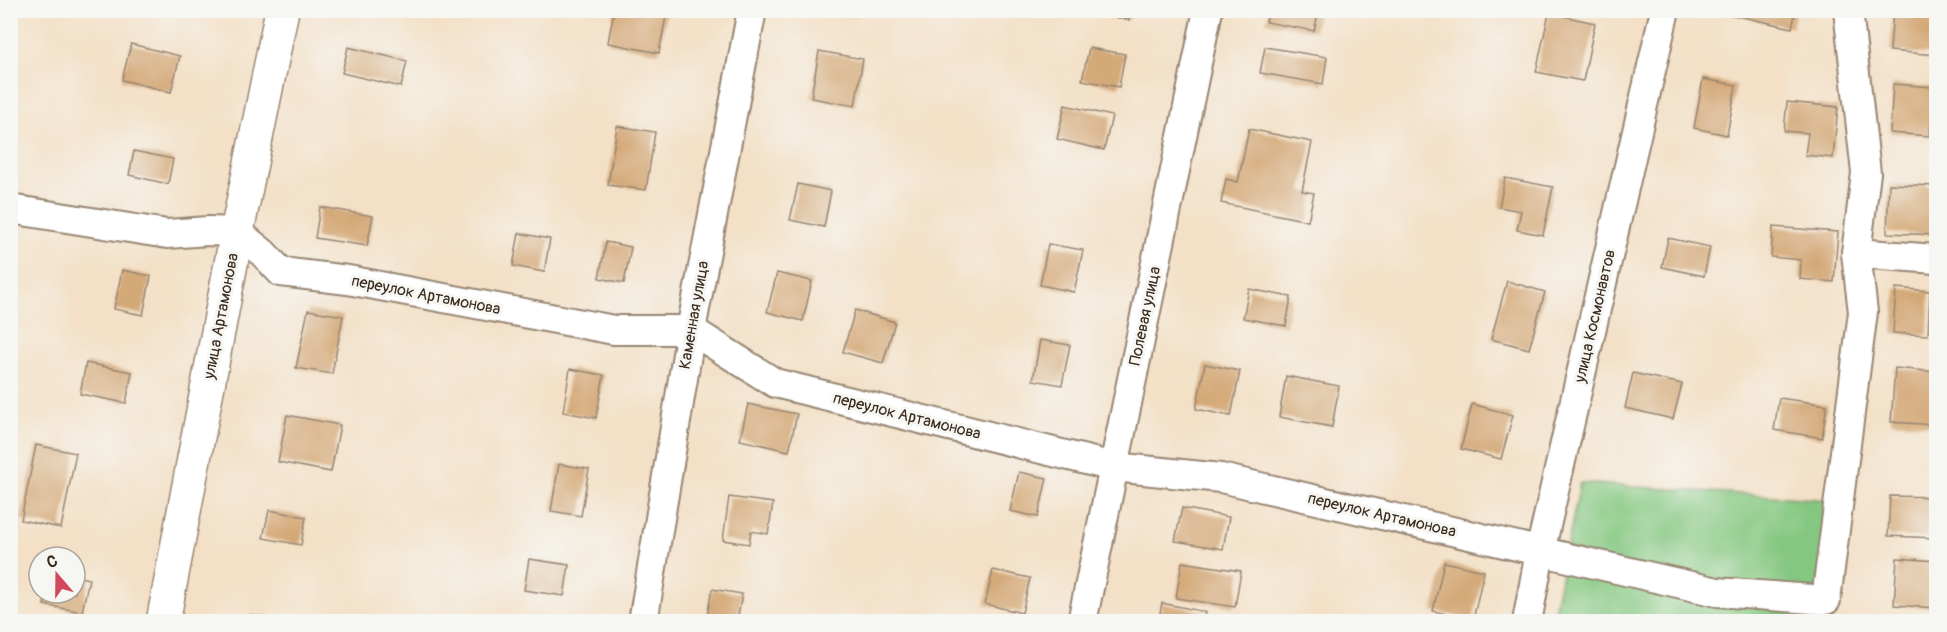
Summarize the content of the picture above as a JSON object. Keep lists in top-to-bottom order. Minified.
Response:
{"streets":{"street":["переулок Артамонова","Каменная улица","улица Артамонова","Полевая улица","улица Космонавтов"]},"crossings":[["переулок Артамонова","Каменная улица"],["переулок Артамонова","улица Артамонова"],["переулок Артамонова","Полевая улица"],["переулок Артамонова","улица Космонавтов"]],"north":"top"}
